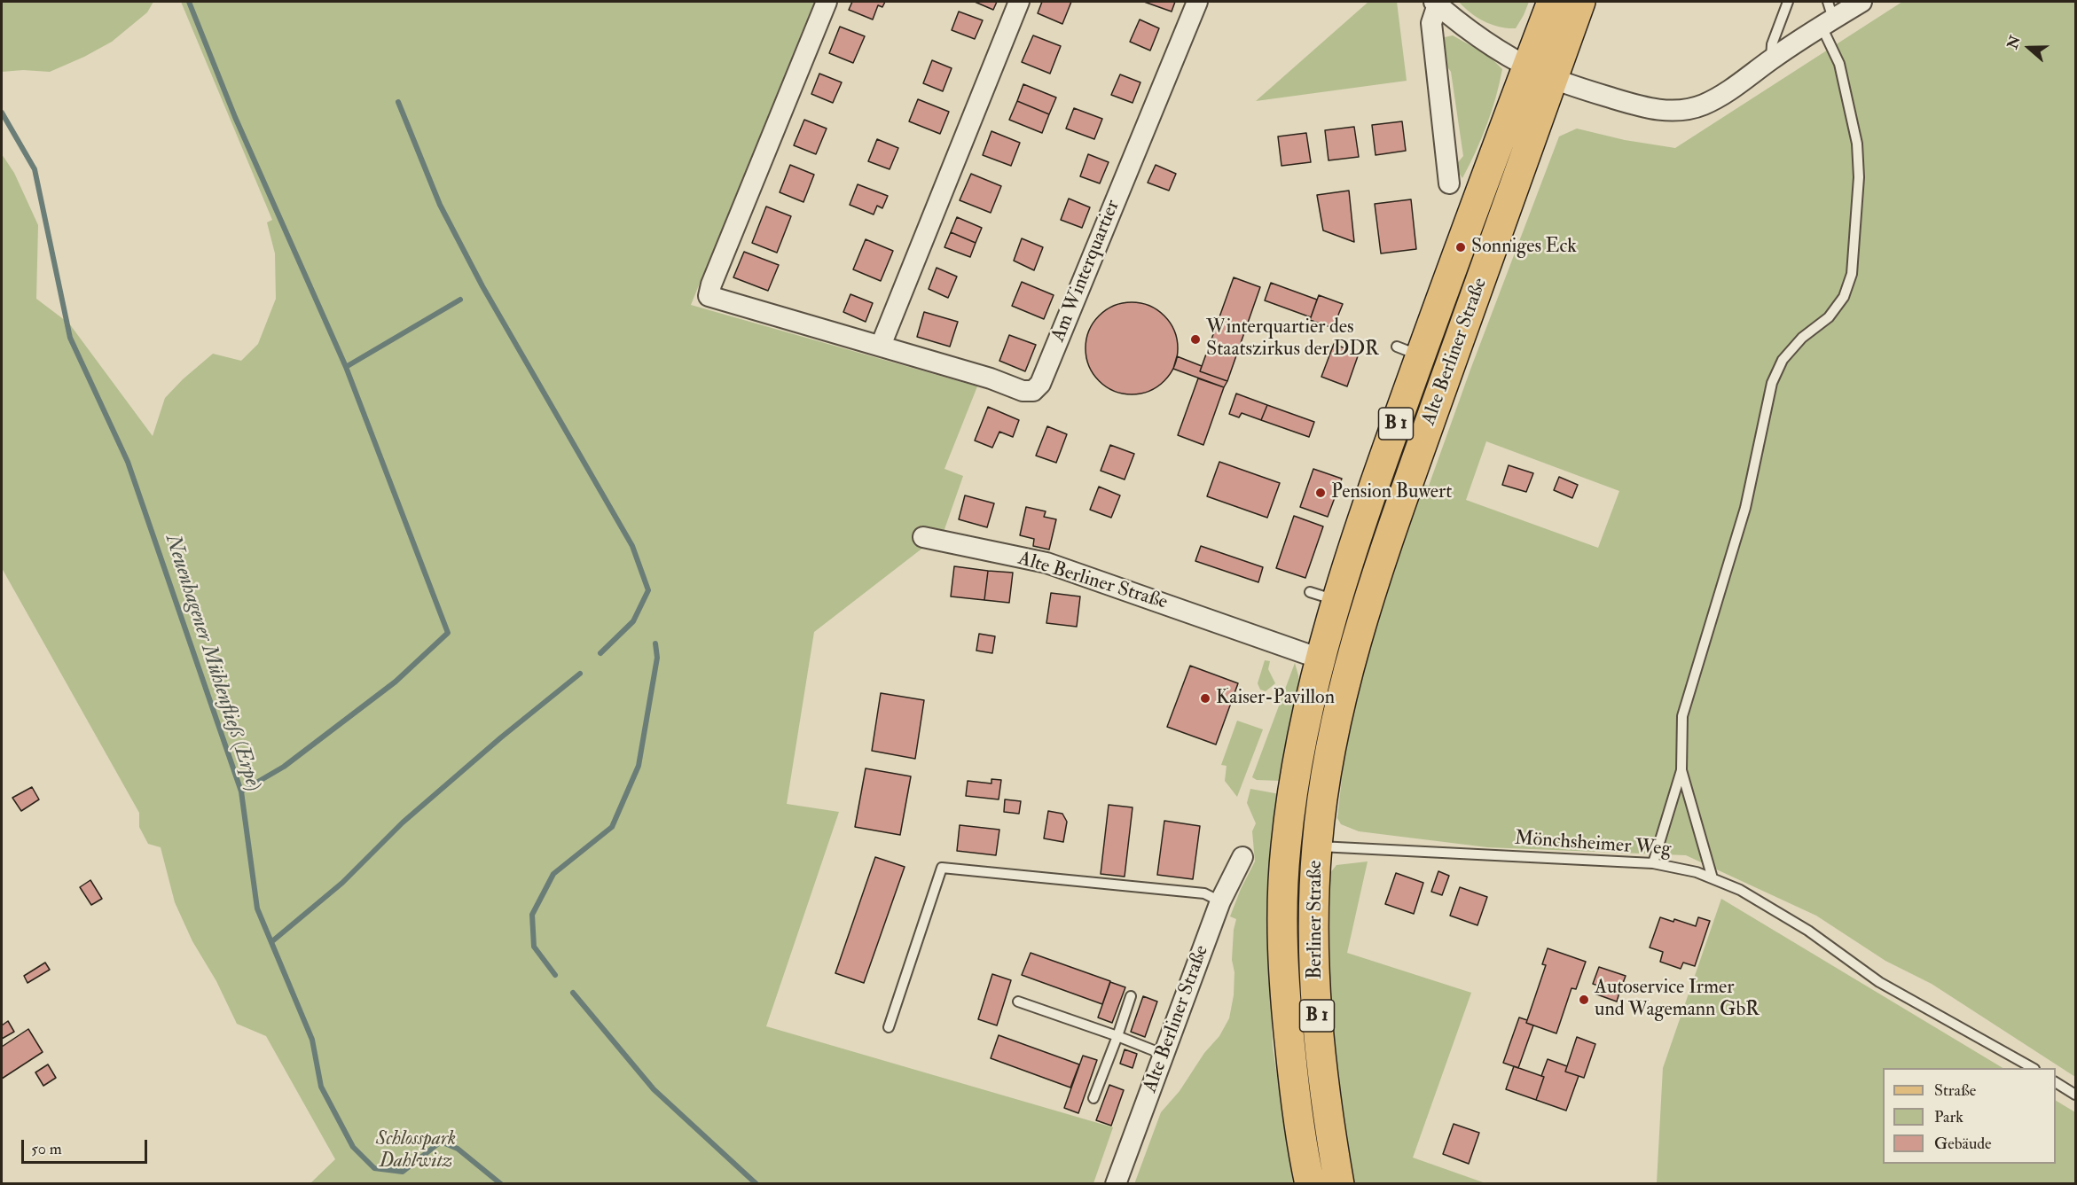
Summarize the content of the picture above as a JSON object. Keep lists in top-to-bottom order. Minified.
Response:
{"streets":{"main road":["Alte Berliner Straße","B 1","Berliner Straße"],"street":["Am Winterquartier"],"lane":["Mönchsheimer Weg"]},"crossings":[["Alte Berliner Straße","B 1"],["Alte Berliner Straße","Mönchsheimer Weg"],["Alte Berliner Straße","Berliner Straße"],["Mönchsheimer Weg","Berliner Straße"]],"water":["Neuenhagener Mühlenfließ (Erpe)"],"parks":["Schlosspark Dahlwitz"],"places":["Sonniges Eck","Winterquartier des Staatszirkus der DDR","Pension Buwert","Kaiser-Pavillon","Autoservice Irmer und Wagemann GbR"],"legend":["Straße","Park","Gebäude"],"scale_bar":"50 m","north":"left"}
